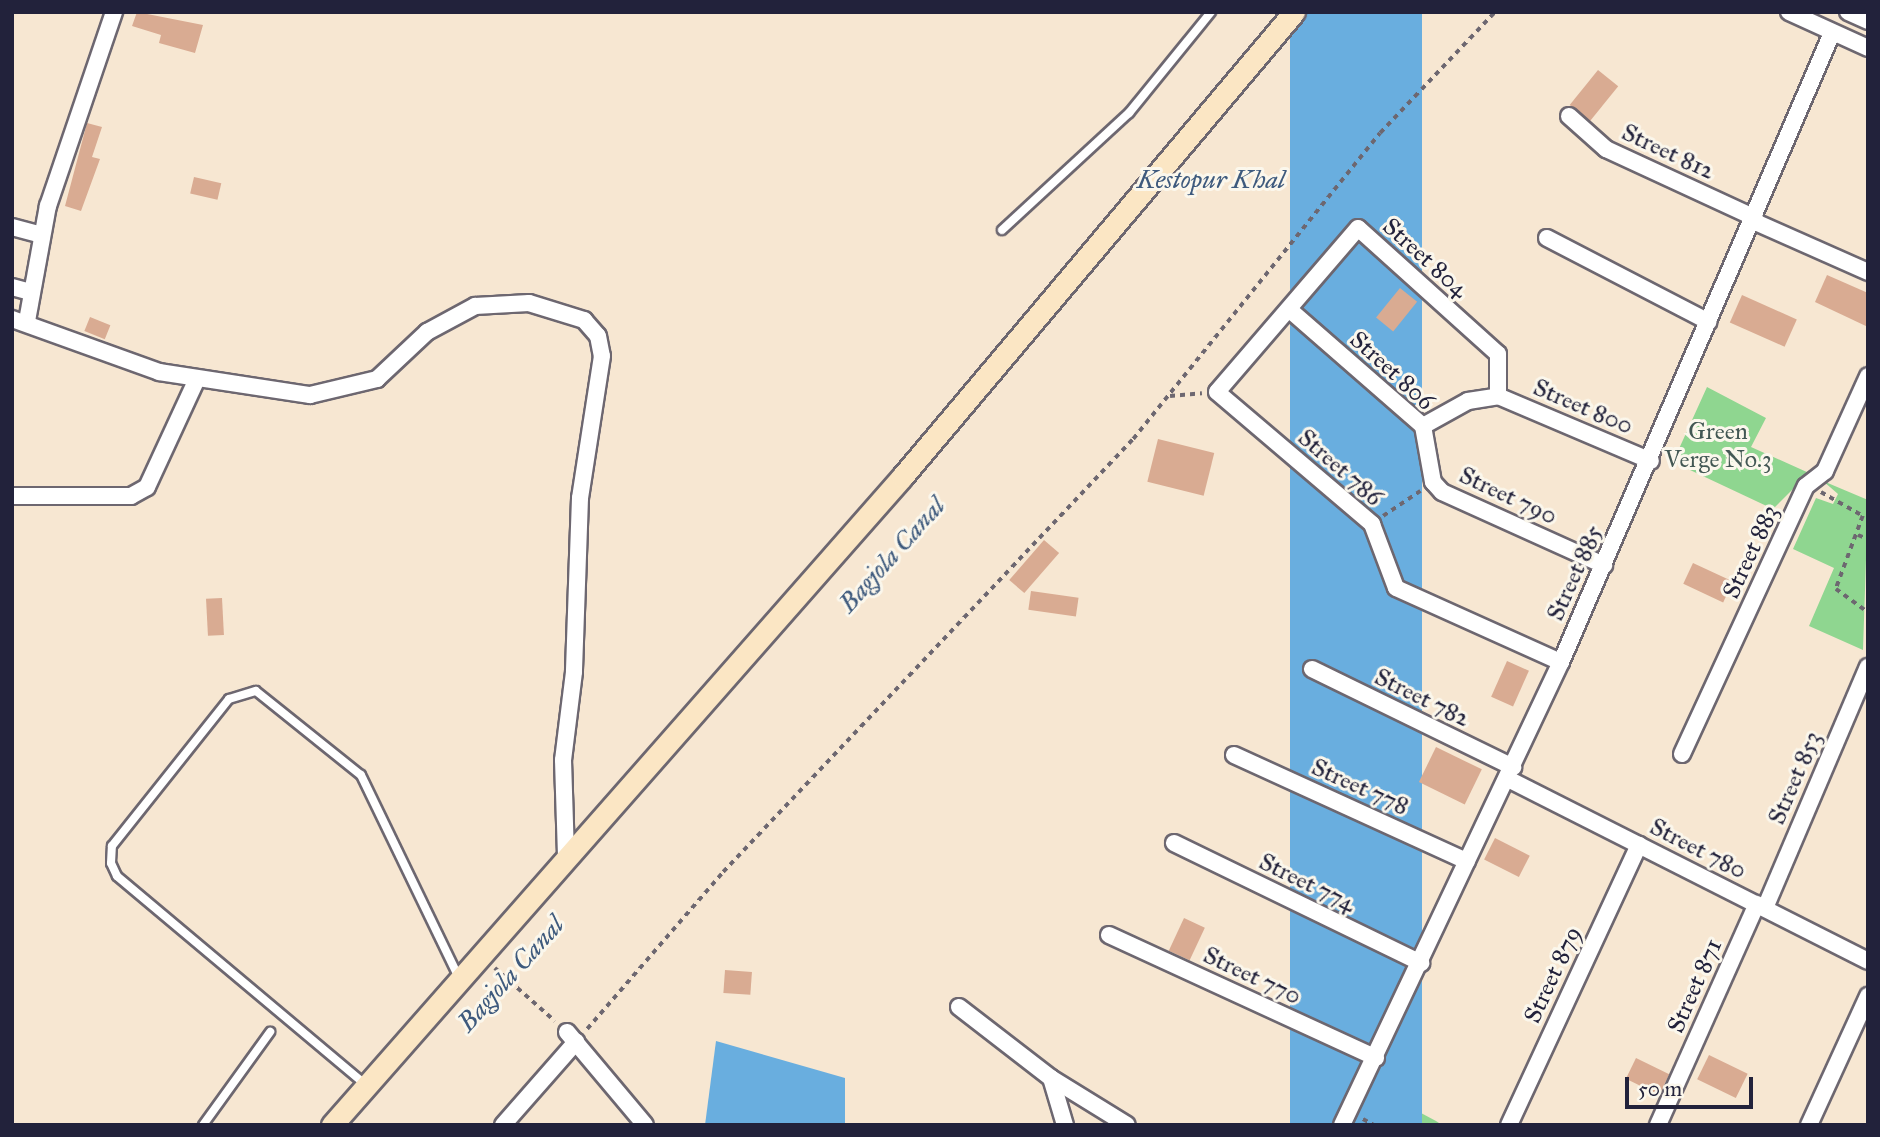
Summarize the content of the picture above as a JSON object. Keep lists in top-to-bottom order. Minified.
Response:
{"streets":{"street":["Street 812","Street 804","Street 806","Street 800","Street 786","Street 790","Street 883","Street 885","Street 782","Street 853","Street 778","Street 780","Street 774","Street 879","Street 770","Street 871"]},"crossings":[["Street 812","Street 885"],["Street 804","Street 806"],["Street 804","Street 800"],["Street 804","Street 786"],["Street 806","Street 790"],["Street 800","Street 885"],["Street 786","Street 885"],["Street 790","Street 885"],["Street 885","Street 782"],["Street 885","Street 778"],["Street 885","Street 780"],["Street 885","Street 774"],["Street 885","Street 770"],["Street 782","Street 780"],["Street 853","Street 780"],["Street 853","Street 871"],["Street 780","Street 879"],["Street 780","Street 871"]],"water":["Kestopur Khal","Bagjola Canal"],"parks":["Green Verge No.3"],"scale_bar":"50 m"}
